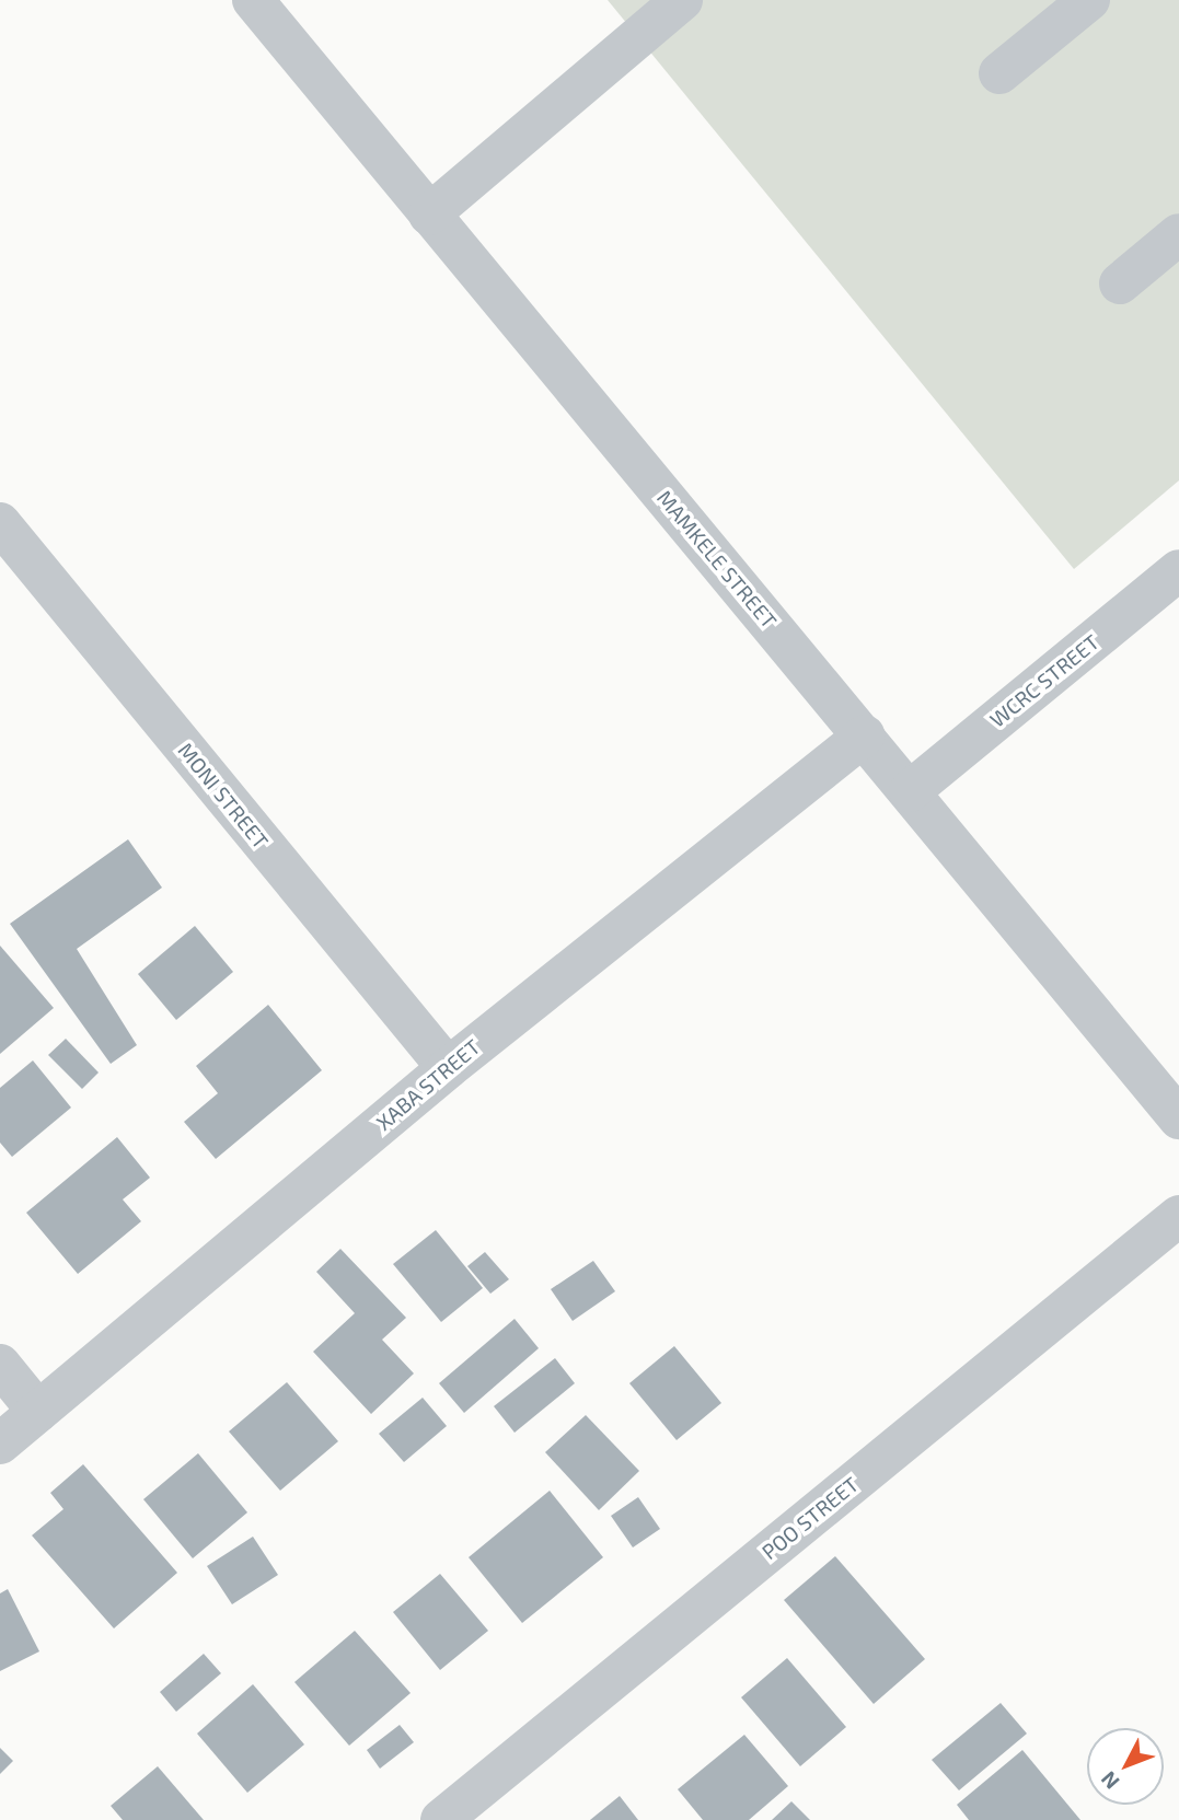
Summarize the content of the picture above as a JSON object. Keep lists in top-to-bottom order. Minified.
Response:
{"streets":{"street":["MAMKELE STREET","WCRC STREET","MONI STREET","XABA STREET","POO STREET"]},"crossings":[["MAMKELE STREET","WCRC STREET"],["MAMKELE STREET","XABA STREET"],["MONI STREET","XABA STREET"]],"north":"bottom left"}
